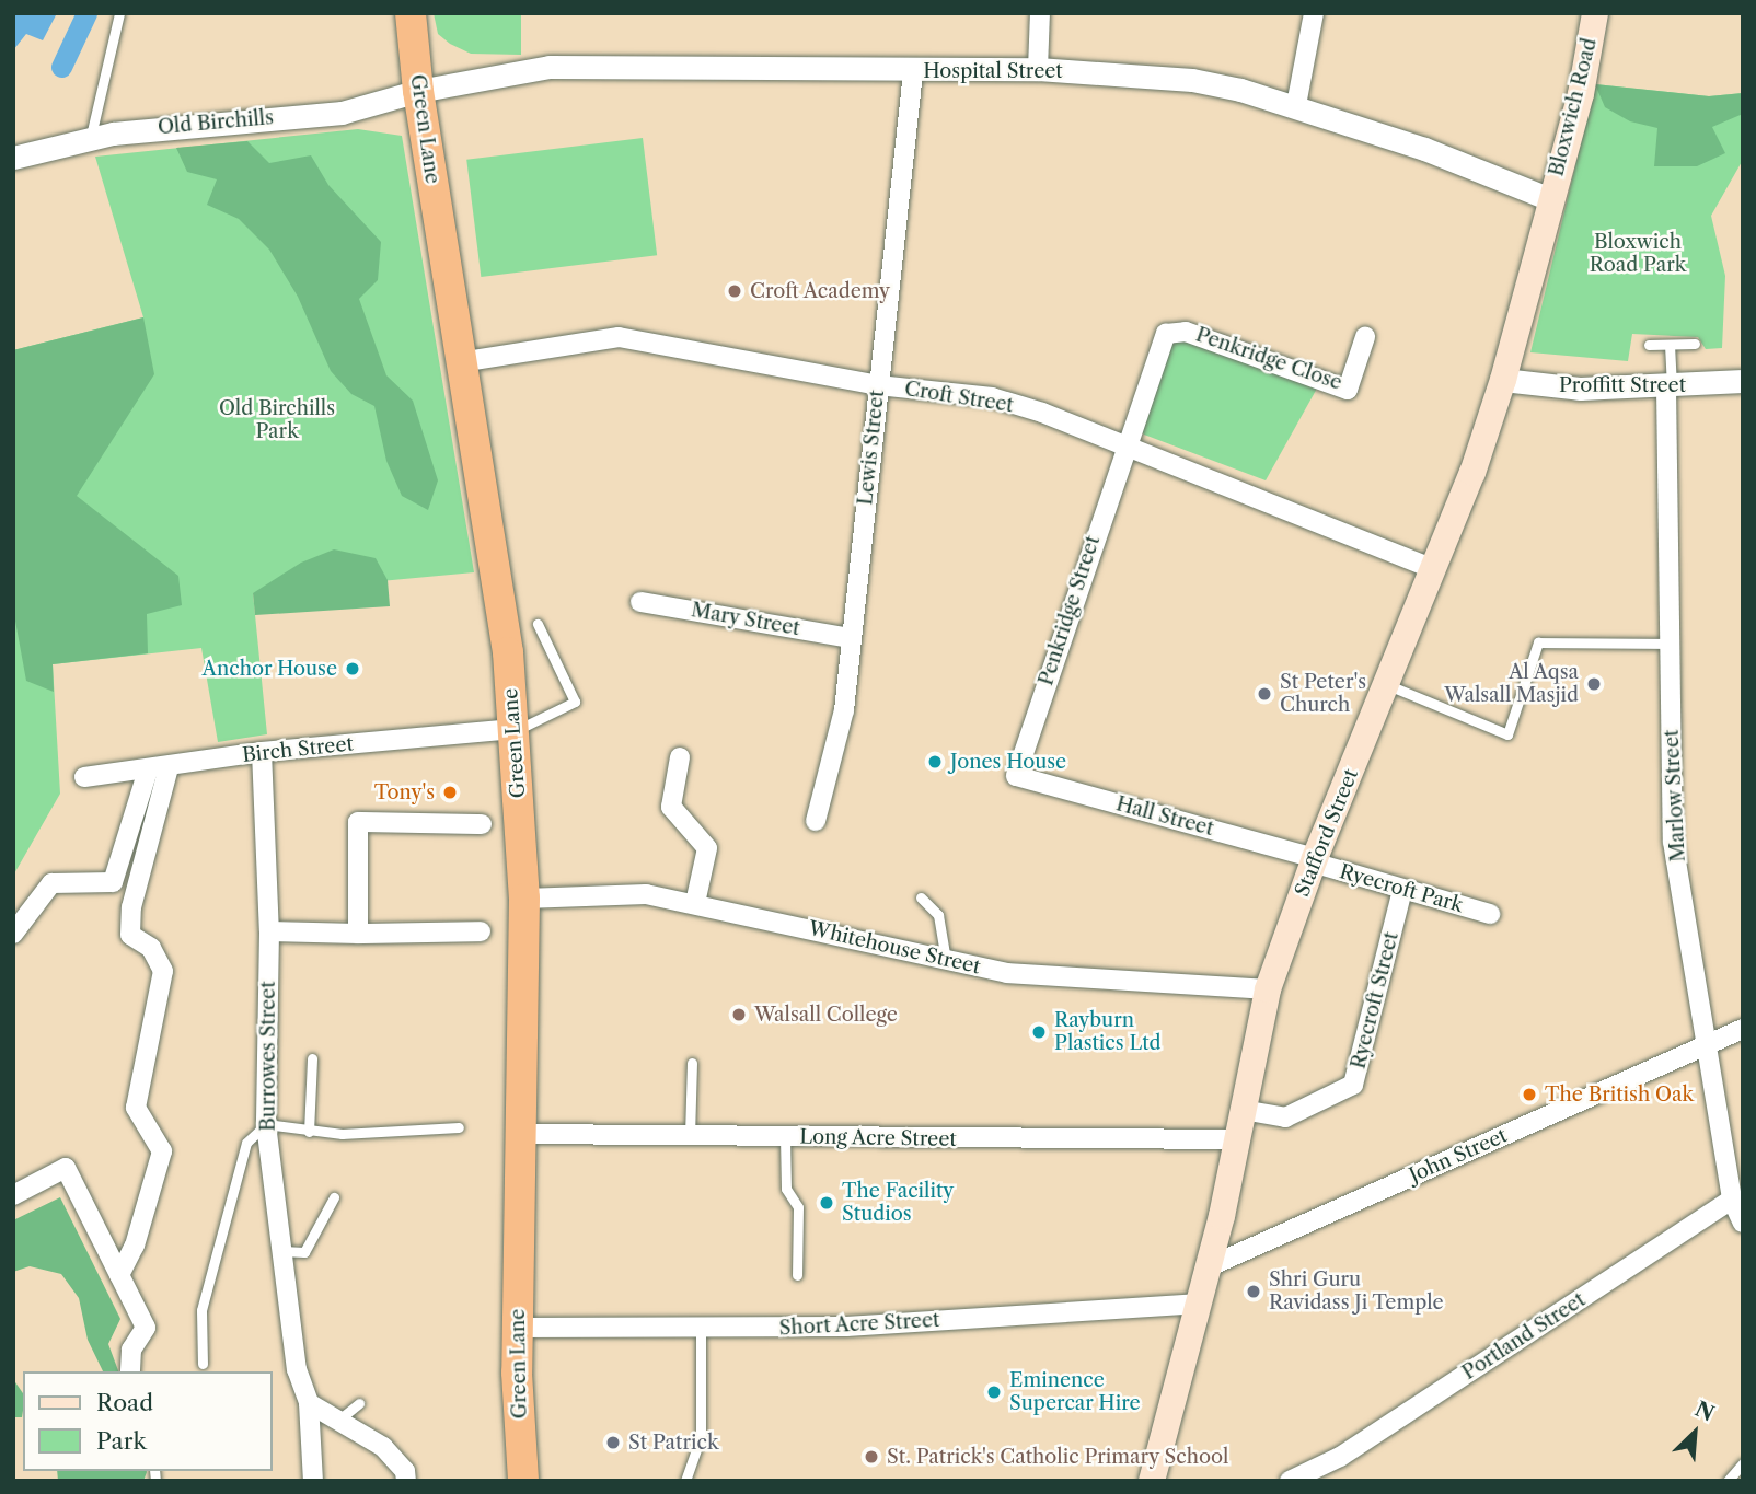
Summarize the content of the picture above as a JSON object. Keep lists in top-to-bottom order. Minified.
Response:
{"streets":{"highway":["Green Lane"],"main road":["Bloxwich Road","Stafford Street"],"street":["Hospital Street","Old Birchills","Penkridge Close","Proffitt Street","Croft Street","Lewis Street","Penkridge Street","Mary Street","Birch Street","Marlow Street","Hall Street","Ryecroft Park","Whitehouse Street","Ryecroft Street","Burrowes Street","Long Acre Street","John Street","Short Acre Street","Portland Street"]},"crossings":[["Hospital Street","Bloxwich Road"],["Hospital Street","Old Birchills"],["Hospital Street","Green Lane"],["Hospital Street","Lewis Street"],["Hospital Street","Stafford Street"],["Bloxwich Road","Stafford Street"],["Old Birchills","Green Lane"],["Green Lane","Croft Street"],["Green Lane","Birch Street"],["Green Lane","Whitehouse Street"],["Green Lane","Long Acre Street"],["Green Lane","Short Acre Street"],["Penkridge Close","Croft Street"],["Penkridge Close","Penkridge Street"],["Proffitt Street","Marlow Street"],["Proffitt Street","Stafford Street"],["Croft Street","Lewis Street"],["Croft Street","Penkridge Street"],["Croft Street","Stafford Street"],["Lewis Street","Mary Street"],["Penkridge Street","Hall Street"],["Birch Street","Burrowes Street"],["Marlow Street","John Street"],["Marlow Street","Portland Street"],["Hall Street","Stafford Street"],["Hall Street","Ryecroft Park"],["Stafford Street","Ryecroft Park"],["Stafford Street","Whitehouse Street"],["Stafford Street","Ryecroft Street"],["Stafford Street","Long Acre Street"],["Stafford Street","John Street"],["Stafford Street","Short Acre Street"],["Ryecroft Park","Ryecroft Street"]],"parks":["Bloxwich Road Park","Old Birchills Park"],"places":["Croft Academy","Anchor House","Al Aqsa Walsall Masjid","St Peter's Church","Jones House","Tony's","Walsall College","Rayburn Plastics Ltd","The British Oak","The Facility Studios","Shri Guru Ravidass Ji Temple","Eminence Supercar Hire","St Patrick","St. Patrick's Catholic Primary School"],"legend":["Road","Park"],"north":"top right"}
